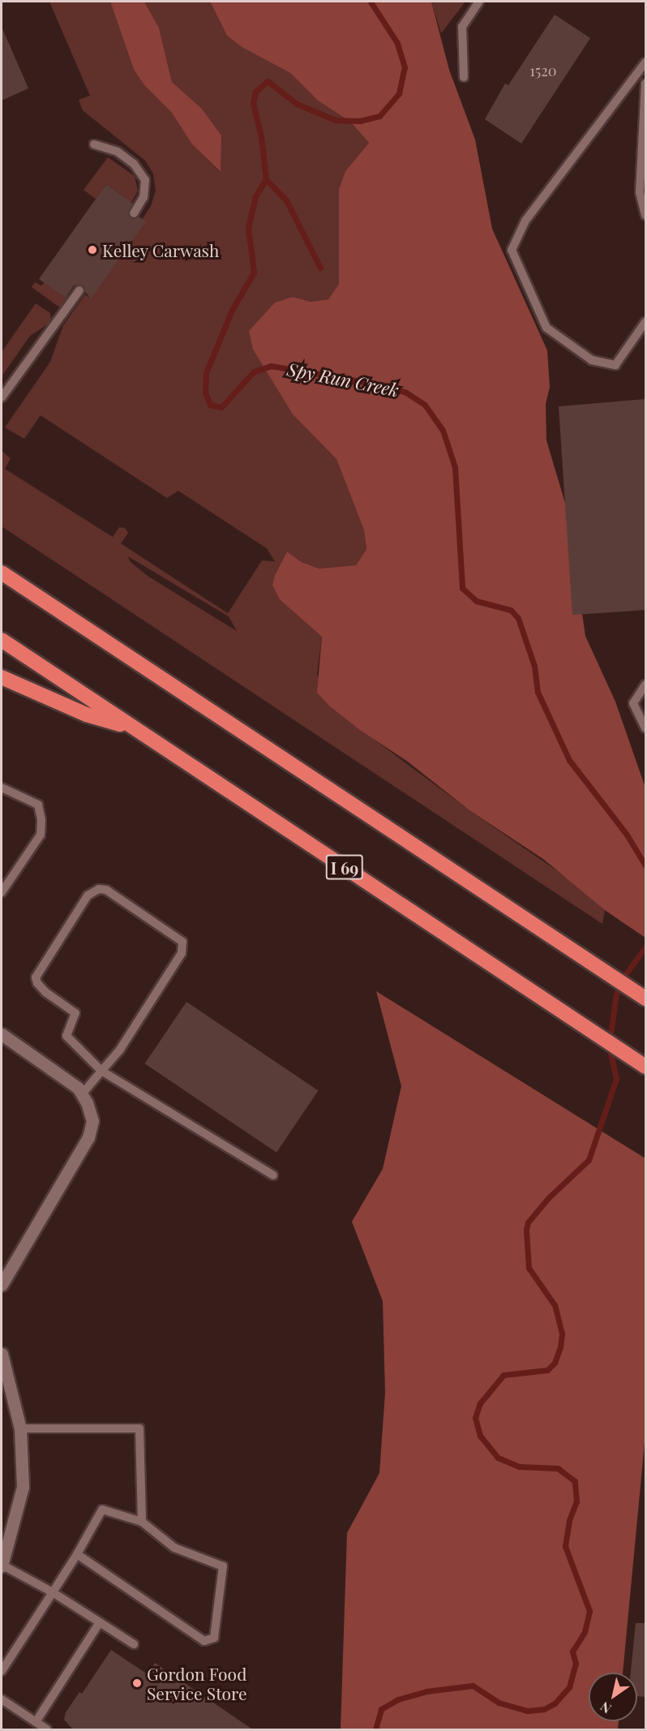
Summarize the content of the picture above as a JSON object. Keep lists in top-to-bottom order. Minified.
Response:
{"streets":{"highway":["I 69"]},"water":["Spy Run Creek"],"places":["Kelley Carwash","Gordon Food Service Store"],"house_numbers":["1520"],"north":"bottom left"}
